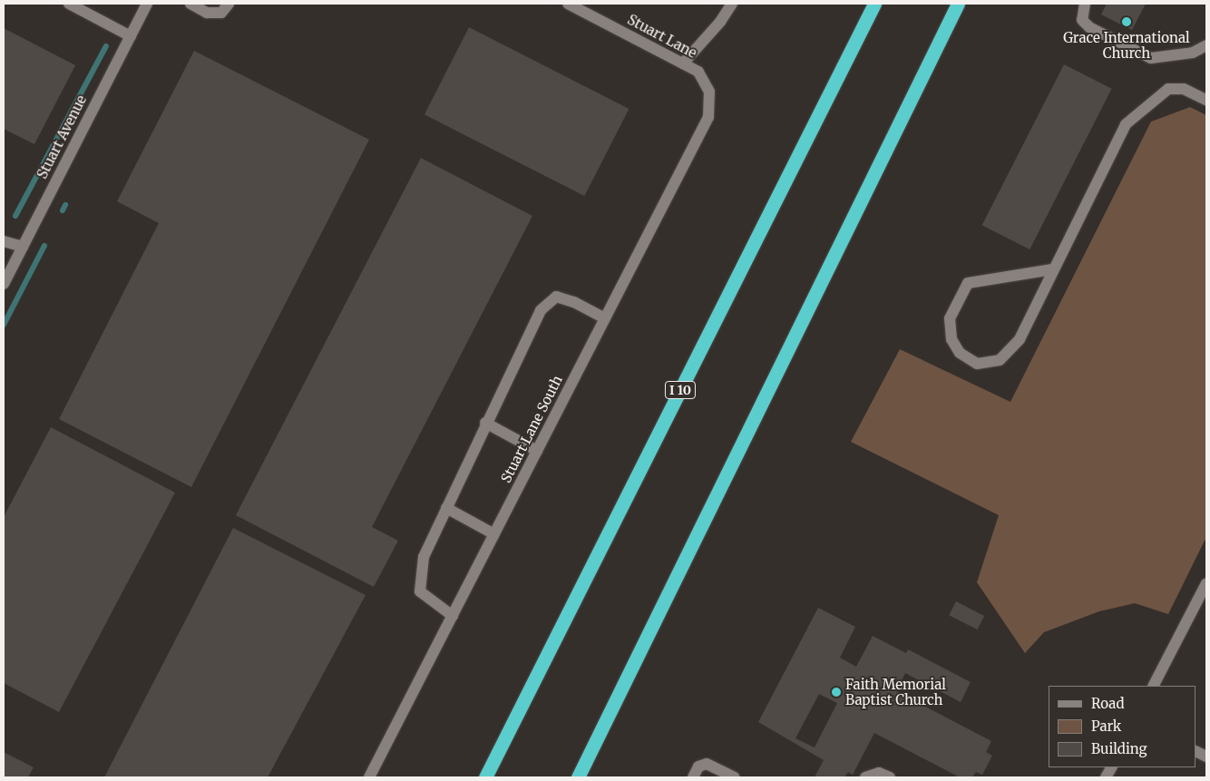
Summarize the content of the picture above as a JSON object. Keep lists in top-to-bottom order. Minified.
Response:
{"streets":{"highway":["I 10"],"street":["Stuart Lane","Stuart Avenue","Stuart Lane South"]},"crossings":[["Stuart Lane","Stuart Lane South"]],"places":["Grace International Church","Faith Memorial Baptist Church"],"legend":["Road","Park","Building"]}
